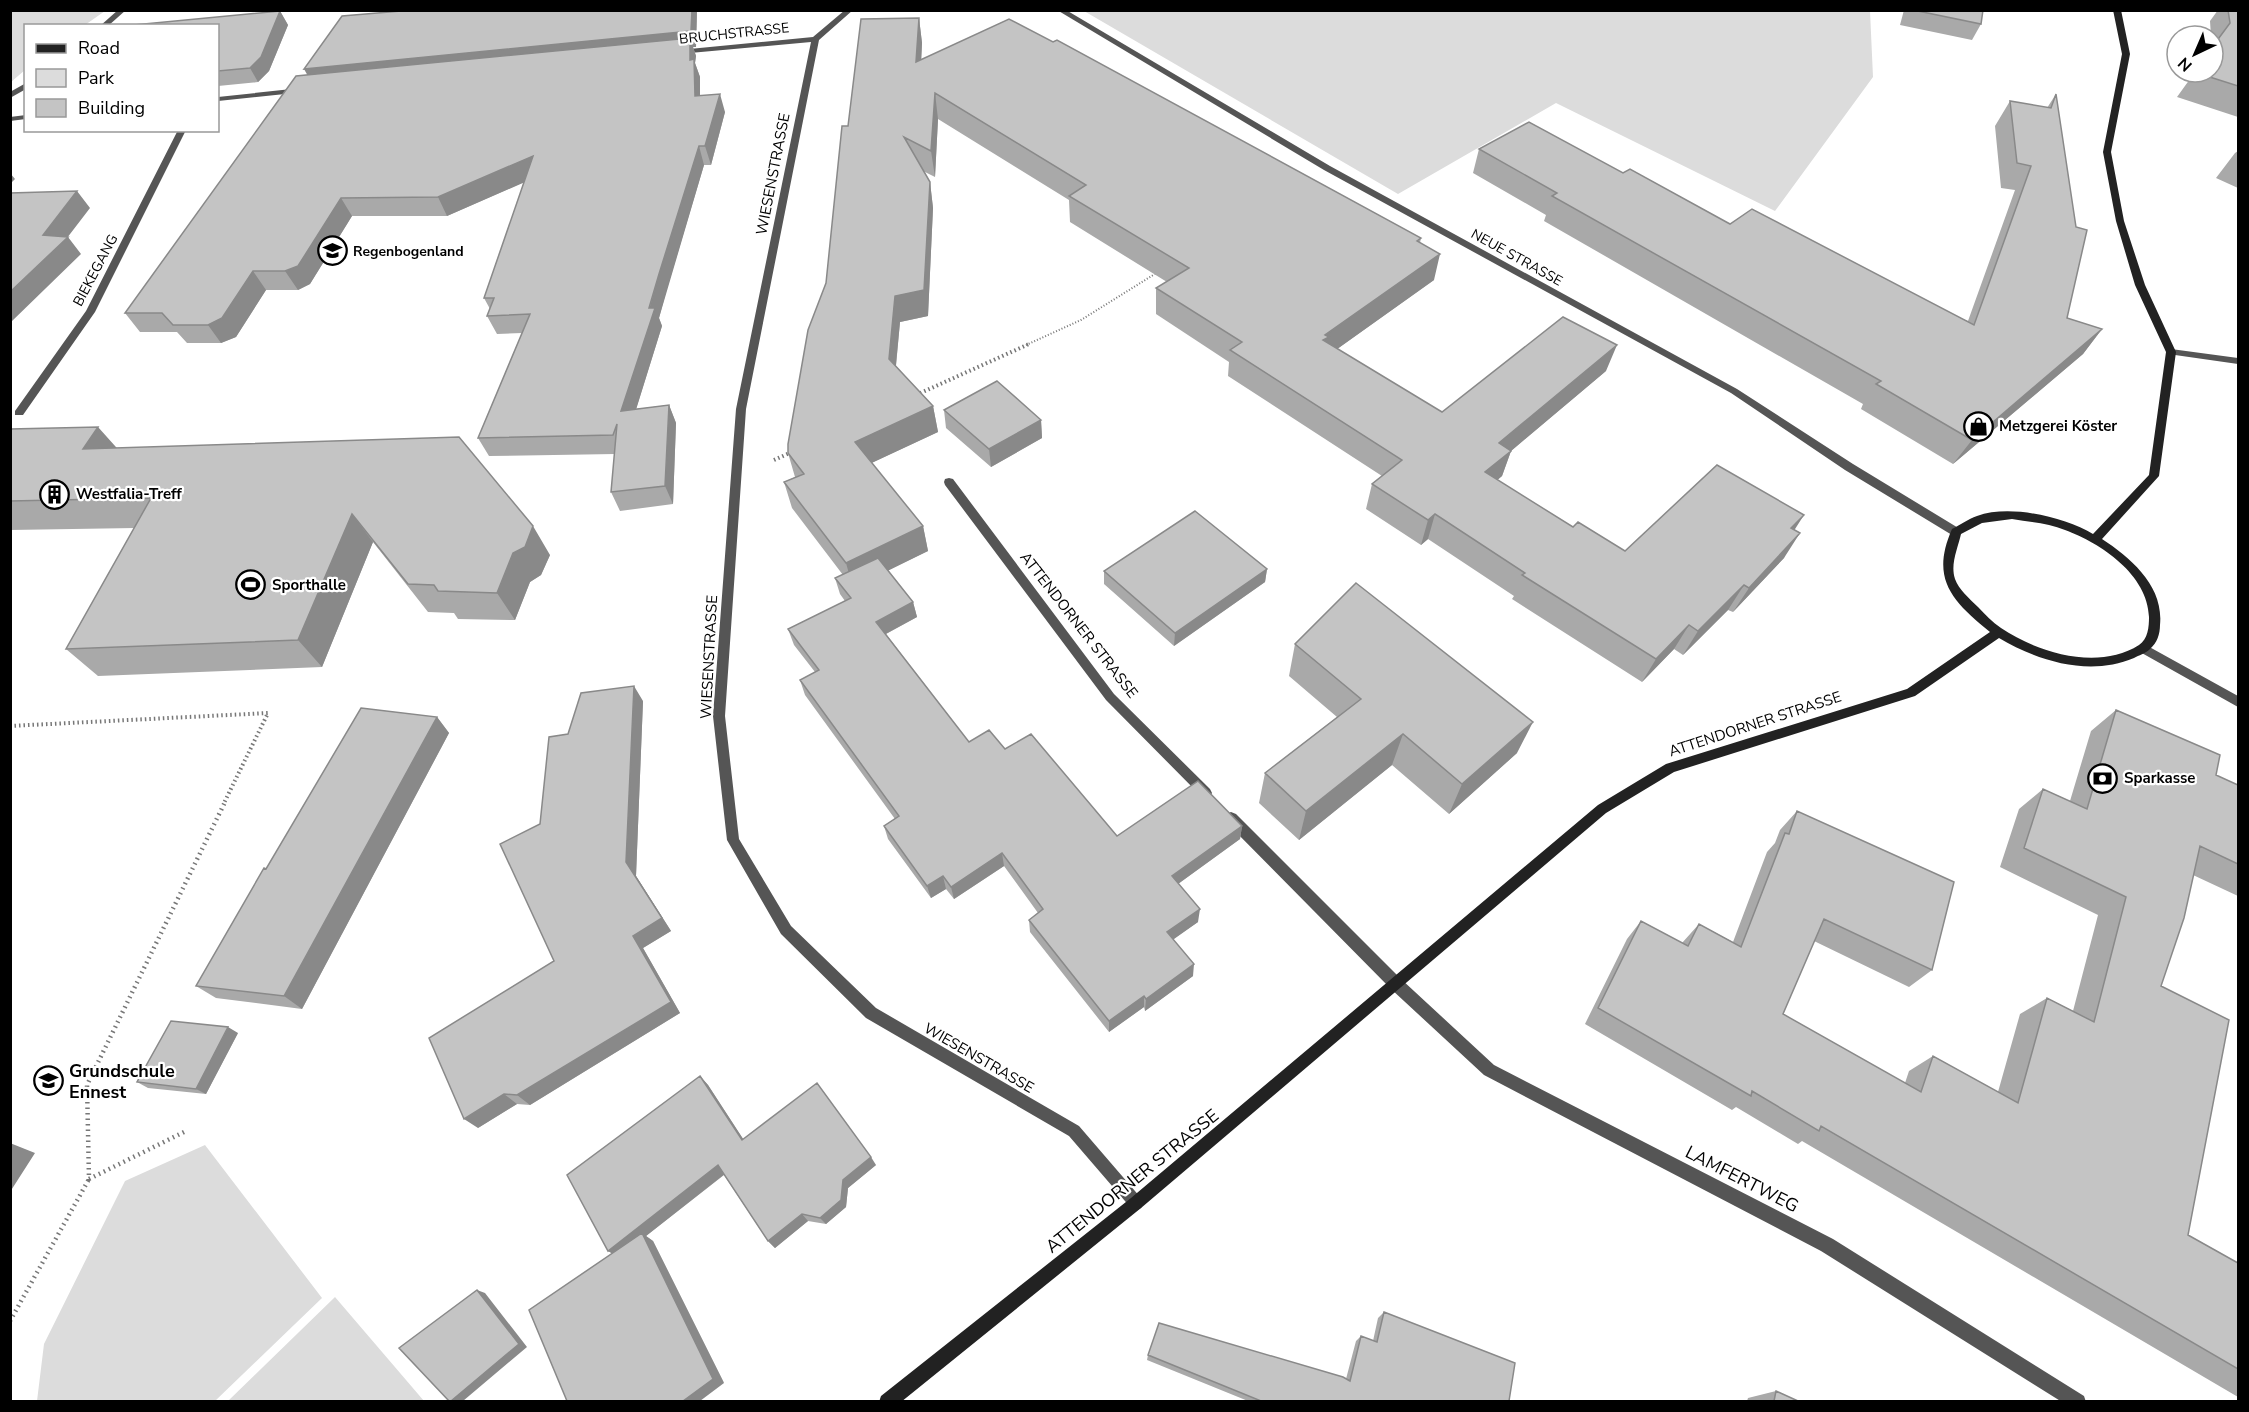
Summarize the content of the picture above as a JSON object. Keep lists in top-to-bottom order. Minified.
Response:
{"streets":{"street":["BRUCHSTRASSE","WIESENSTRASSE","NEUE STRASSE","BIEKEGANG","ATTENDORNER STRASSE","LAMFERTWEG"]},"crossings":[["BRUCHSTRASSE","WIESENSTRASSE"],["WIESENSTRASSE","ATTENDORNER STRASSE"],["NEUE STRASSE","ATTENDORNER STRASSE"],["ATTENDORNER STRASSE","LAMFERTWEG"]],"places":{"school or university":["Regenbogenland","Grundschule Ennest"],"shop":["Metzgerei Köster"],"building":["Westfalia-Treff"],"sports":["Sporthalle"],"bank":["Sparkasse"]},"legend":["Road","Park","Building"],"north":"bottom left"}
